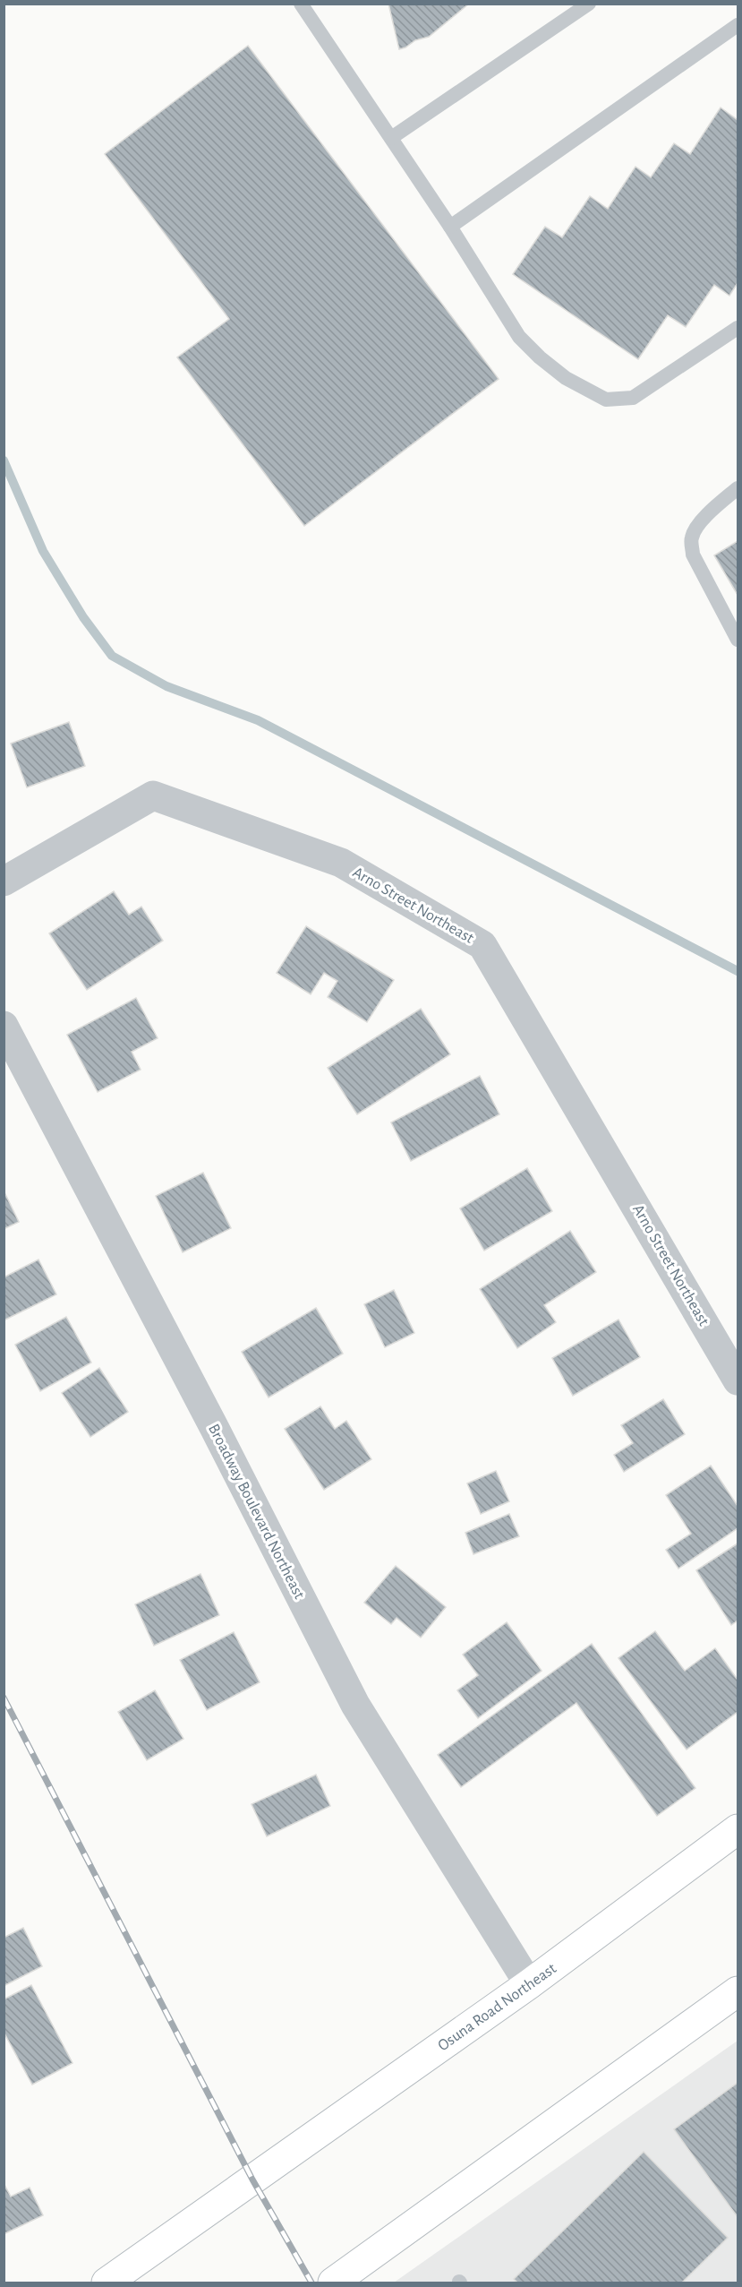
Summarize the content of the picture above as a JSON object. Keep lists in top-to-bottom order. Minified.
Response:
{"streets":{"main road":["Osuna Road Northeast"],"street":["Arno Street Northeast","Broadway Boulevard Northeast"]},"crossings":[["Broadway Boulevard Northeast","Osuna Road Northeast"]]}
